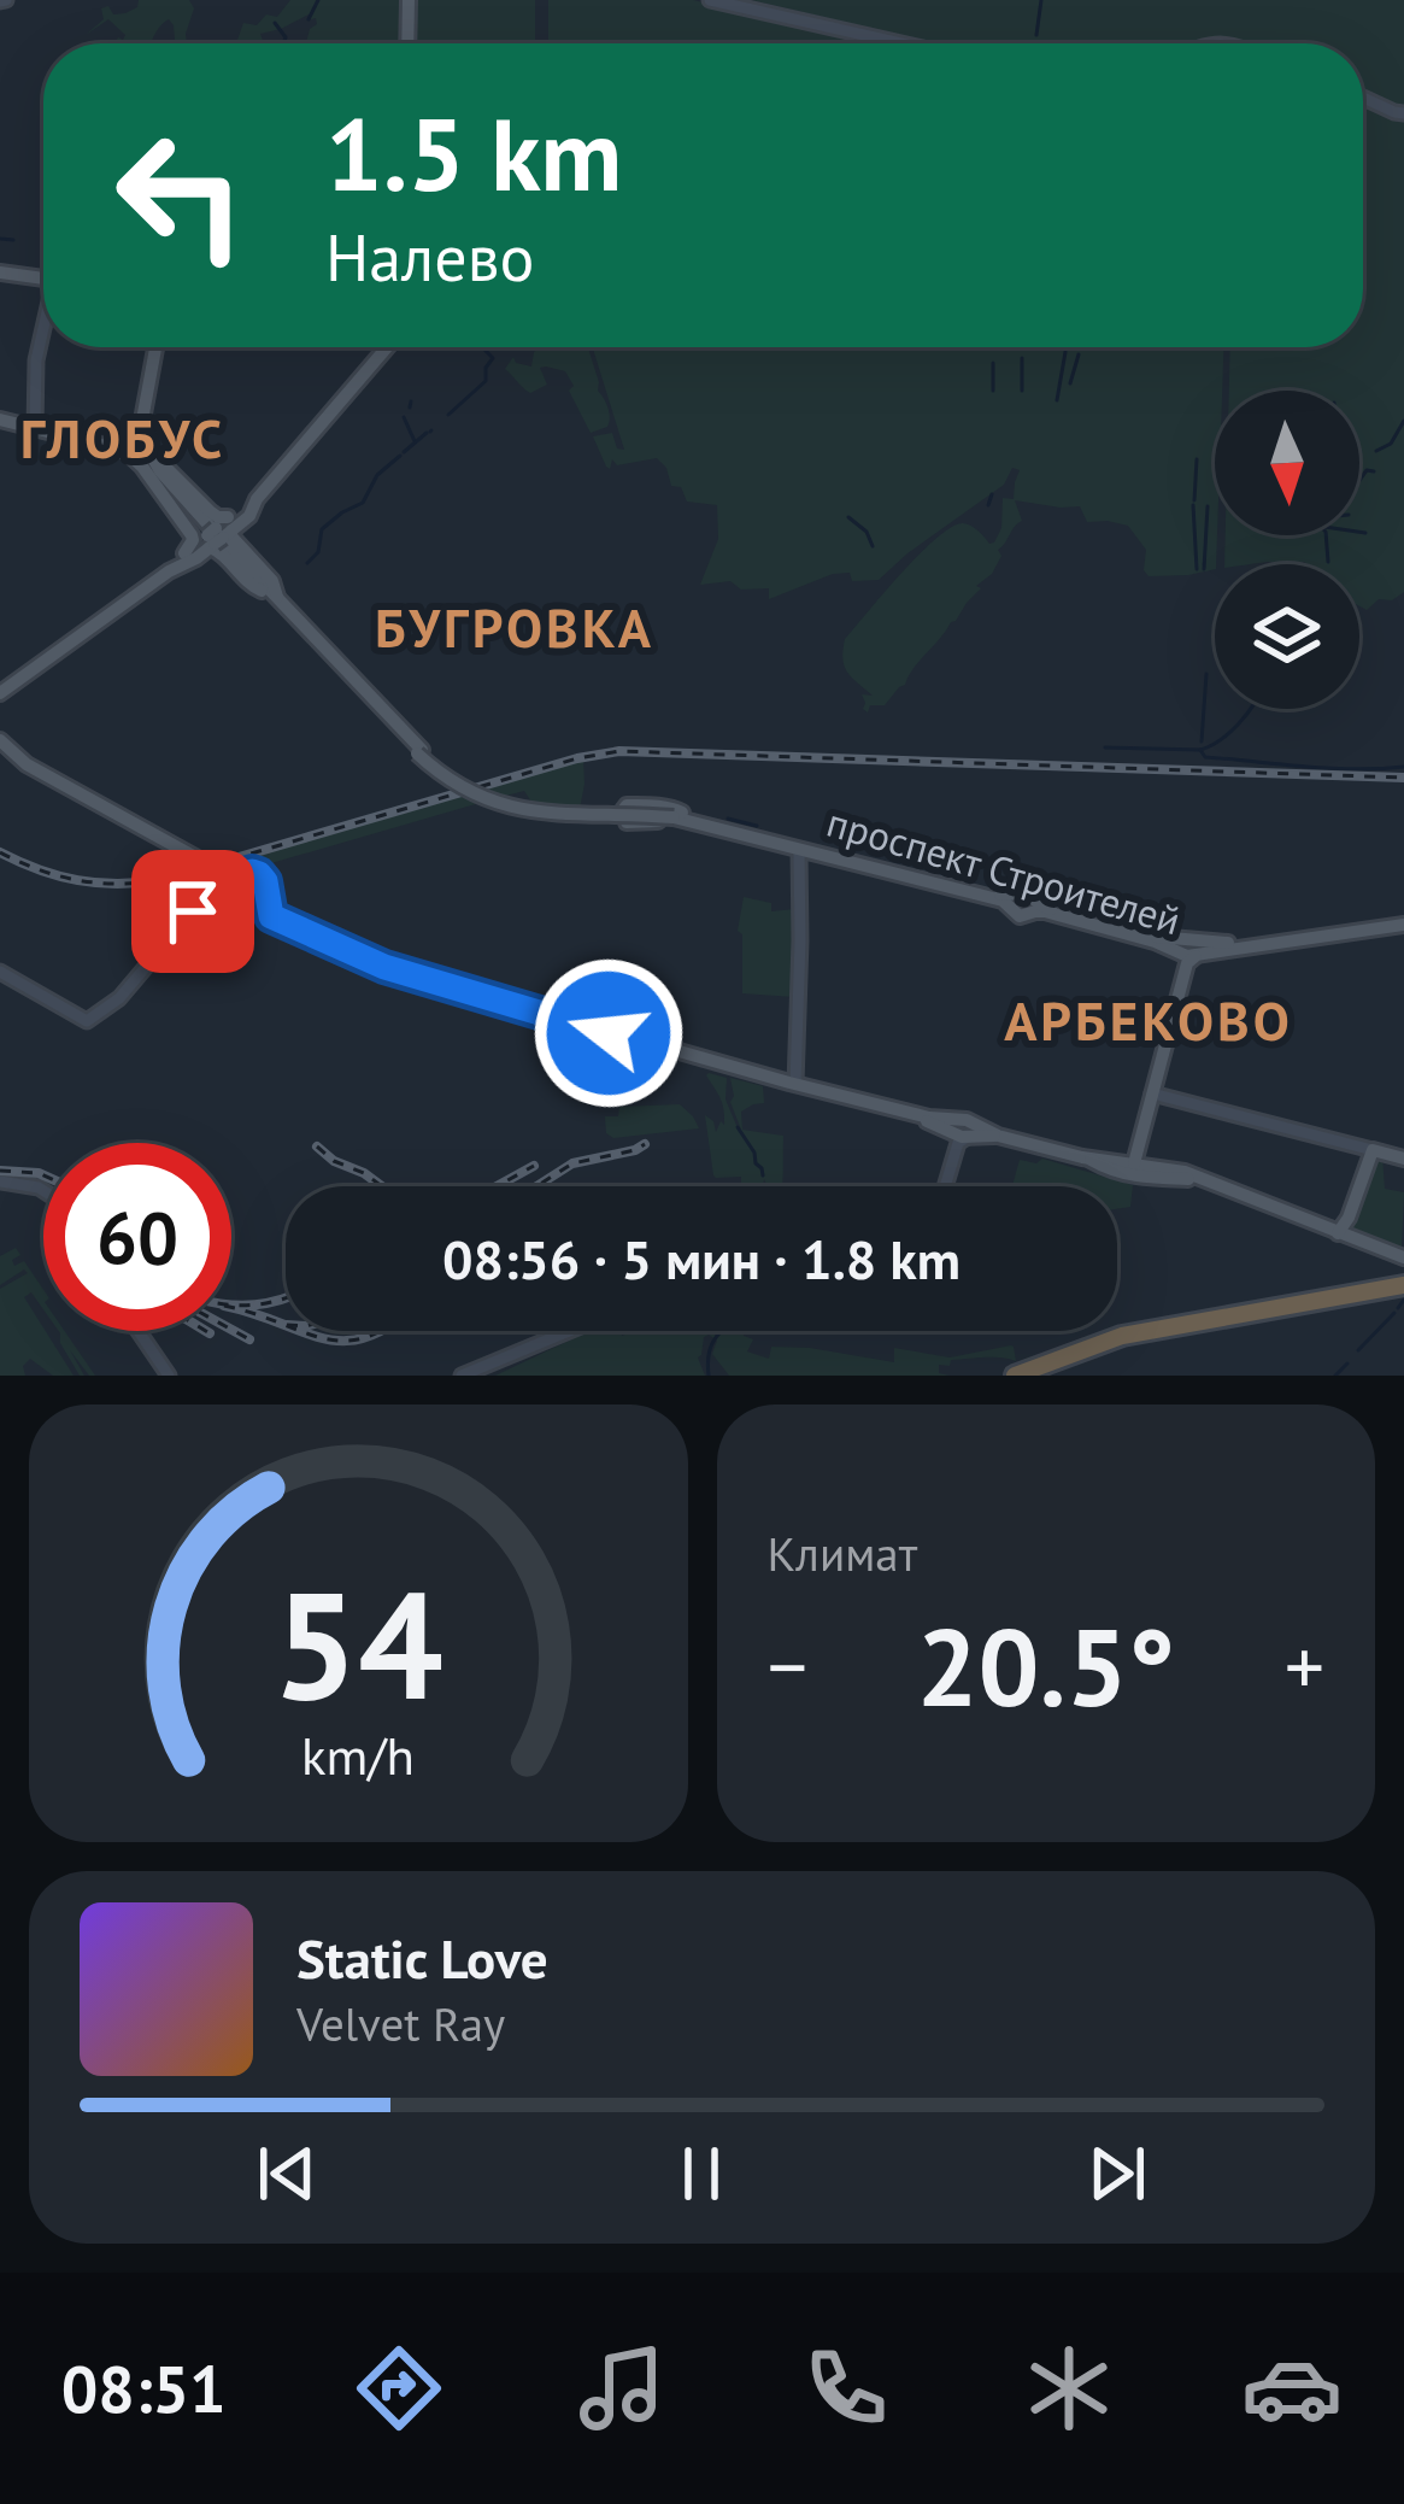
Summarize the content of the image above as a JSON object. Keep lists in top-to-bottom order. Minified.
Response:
{"streets":{"main road":["проспект Строителей"]},"districts":["ГЛОБУС","БУГРОВКА","АРБЕКОВО"],"north":"bottom","page":{"turn":["1.5 km","Налево"],"limit":"60","trip":"08:56 · 5 мин · 1.8 km","tile":"Климат","heat":["−","20.5°","+"],"song":["Static Love","Velvet Ray"],"tabs":"08:51","gauge":["54","km/h"]}}
